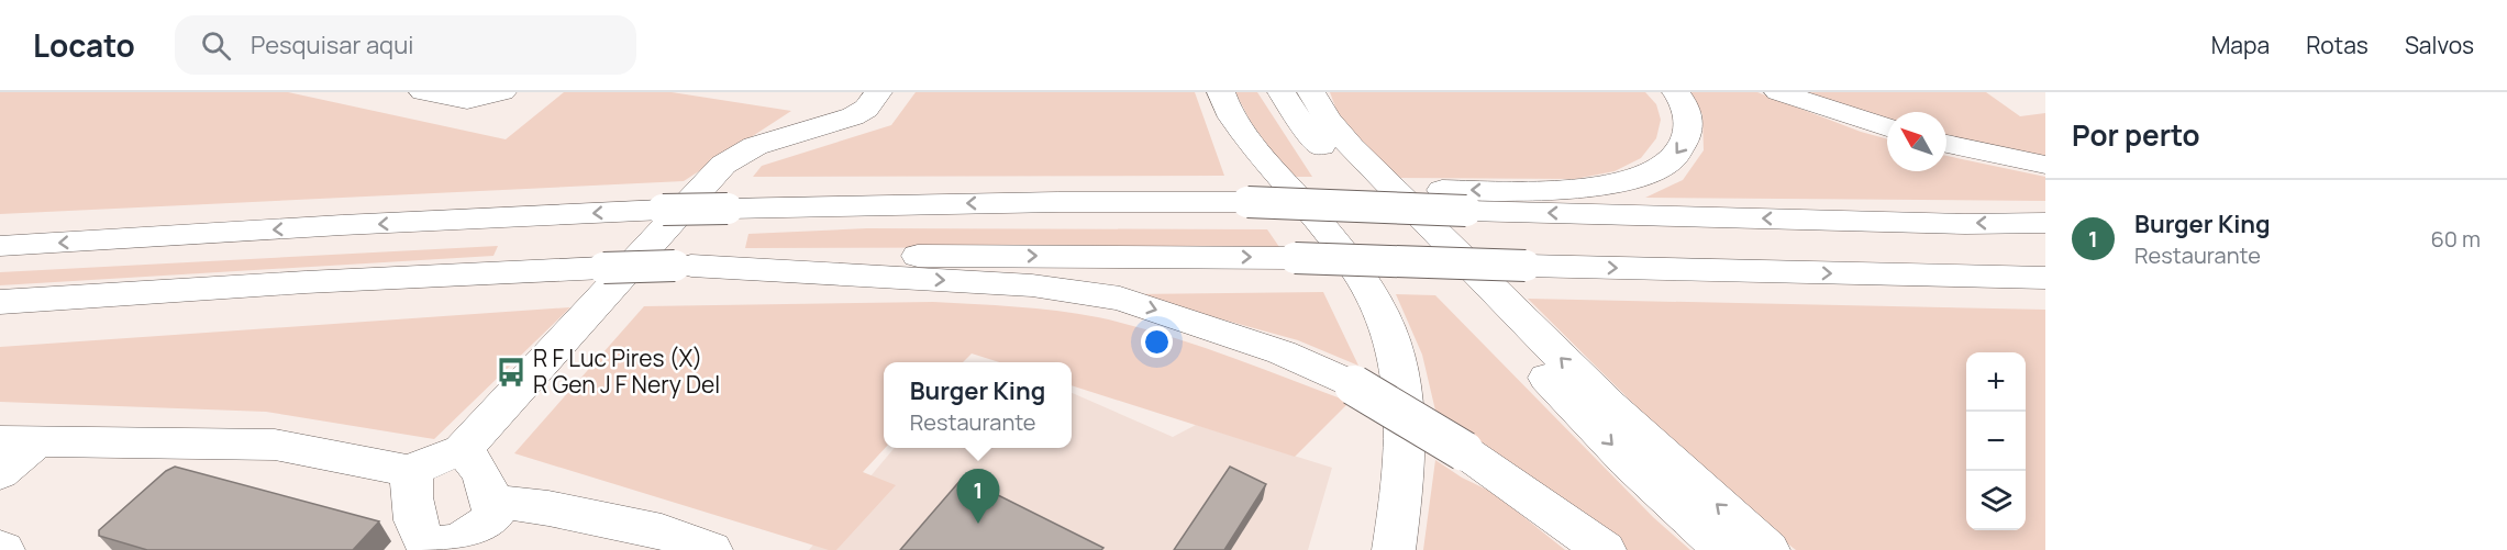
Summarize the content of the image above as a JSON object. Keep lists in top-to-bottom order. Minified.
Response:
{"places":{"bus stop":["R F Luc Pires (X) R Gen J F Nery Del"]},"north":"top left","page":{"header":"Locato","search":"Pesquisar aqui","nav":["Mapa","Rotas","Salvos"],"heading":"Por perto","list":[{"mark":"1","name":"Burger King","note":"Restaurante","value":"60 m"}],"map_buttons":["+","−"],"popup":["Burger King","Restaurante"],"pins":"1"}}
